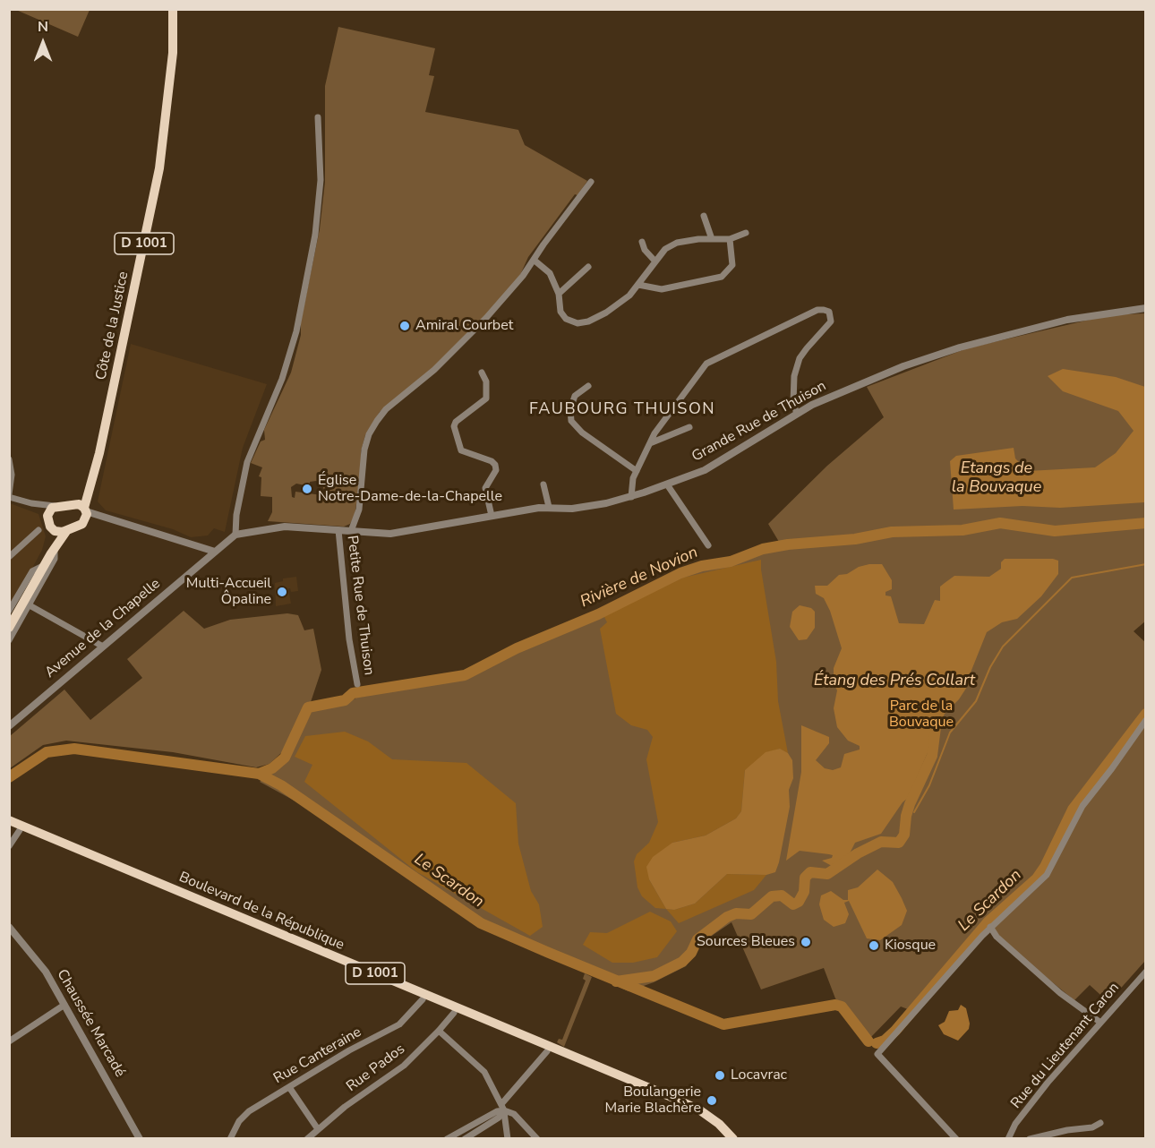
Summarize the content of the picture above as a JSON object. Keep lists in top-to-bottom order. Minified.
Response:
{"streets":{"main road":["D 1001","Côte de la Justice","Boulevard de la République"],"street":["Grande Rue de Thuison","Petite Rue de Thuison","Avenue de la Chapelle","Chaussée Marcadé","Rue du Lieutenant Caron","Rue Canteraine","Rue Pados"]},"crossings":[["Grande Rue de Thuison","Petite Rue de Thuison"],["Boulevard de la République","Rue Canteraine"],["Boulevard de la République","Rue Pados"]],"districts":["FAUBOURG THUISON"],"water":["Etangs de la Bouvaque","Rivière de Novion","Étang des Prés Collart","Le Scardon"],"parks":["Parc de la Bouvaque"],"places":["Amiral Courbet","Église Notre-Dame-de-la-Chapelle","Multi-Accueil Ôpaline","Sources Bleues","Kiosque","Locavrac","Boulangerie Marie Blachère"],"north":"top"}
